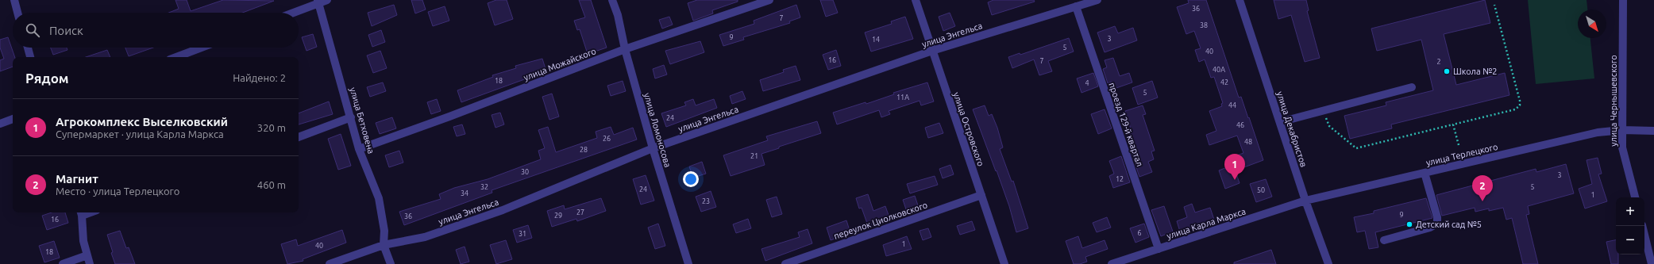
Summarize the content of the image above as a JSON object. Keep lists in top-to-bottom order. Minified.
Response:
{"streets":{"street":["улица Энгельса","улица Можайского","улица Чернышевского","улица Бетховена","проезд 129-й квартал","улица Островского","улица Декабристов","улица Ломоносова","улица Терлецкого","переулок Циолковского","улица Карла Маркса"]},"crossings":[["улица Энгельса","улица Бетховена"],["улица Энгельса","проезд 129-й квартал"],["улица Энгельса","улица Островского"],["улица Энгельса","улица Ломоносова"],["улица Можайского","улица Бетховена"],["улица Можайского","улица Ломоносова"],["улица Чернышевского","улица Терлецкого"],["проезд 129-й квартал","улица Карла Маркса"],["улица Островского","переулок Циолковского"],["улица Декабристов","улица Терлецкого"],["улица Декабристов","улица Карла Маркса"],["улица Терлецкого","улица Карла Маркса"]],"places":["Школа №2","Детский сад №5"],"house_numbers":["36","7","38","9","3","14","5","40","16","7","2","40А","18","42","4","5","11А","44","24","46","26","48","28","21","30","3","12","32","5","24","50","34","1","23","27","9","29","36","16","6","31","1","40","18"],"north":"bottom right","page":{"search":"Поиск","heading":["Рядом","Найдено: 2"],"list":[{"mark":"1","name":"Агрокомплекс Выселковский","note":"Супермаркет · улица Карла Маркса","value":"320 m"},{"mark":"2","name":"Магнит","note":"Место · улица Терлецкого","value":"460 m"}],"pins":["1","2"],"map_buttons":["+","−"]}}
